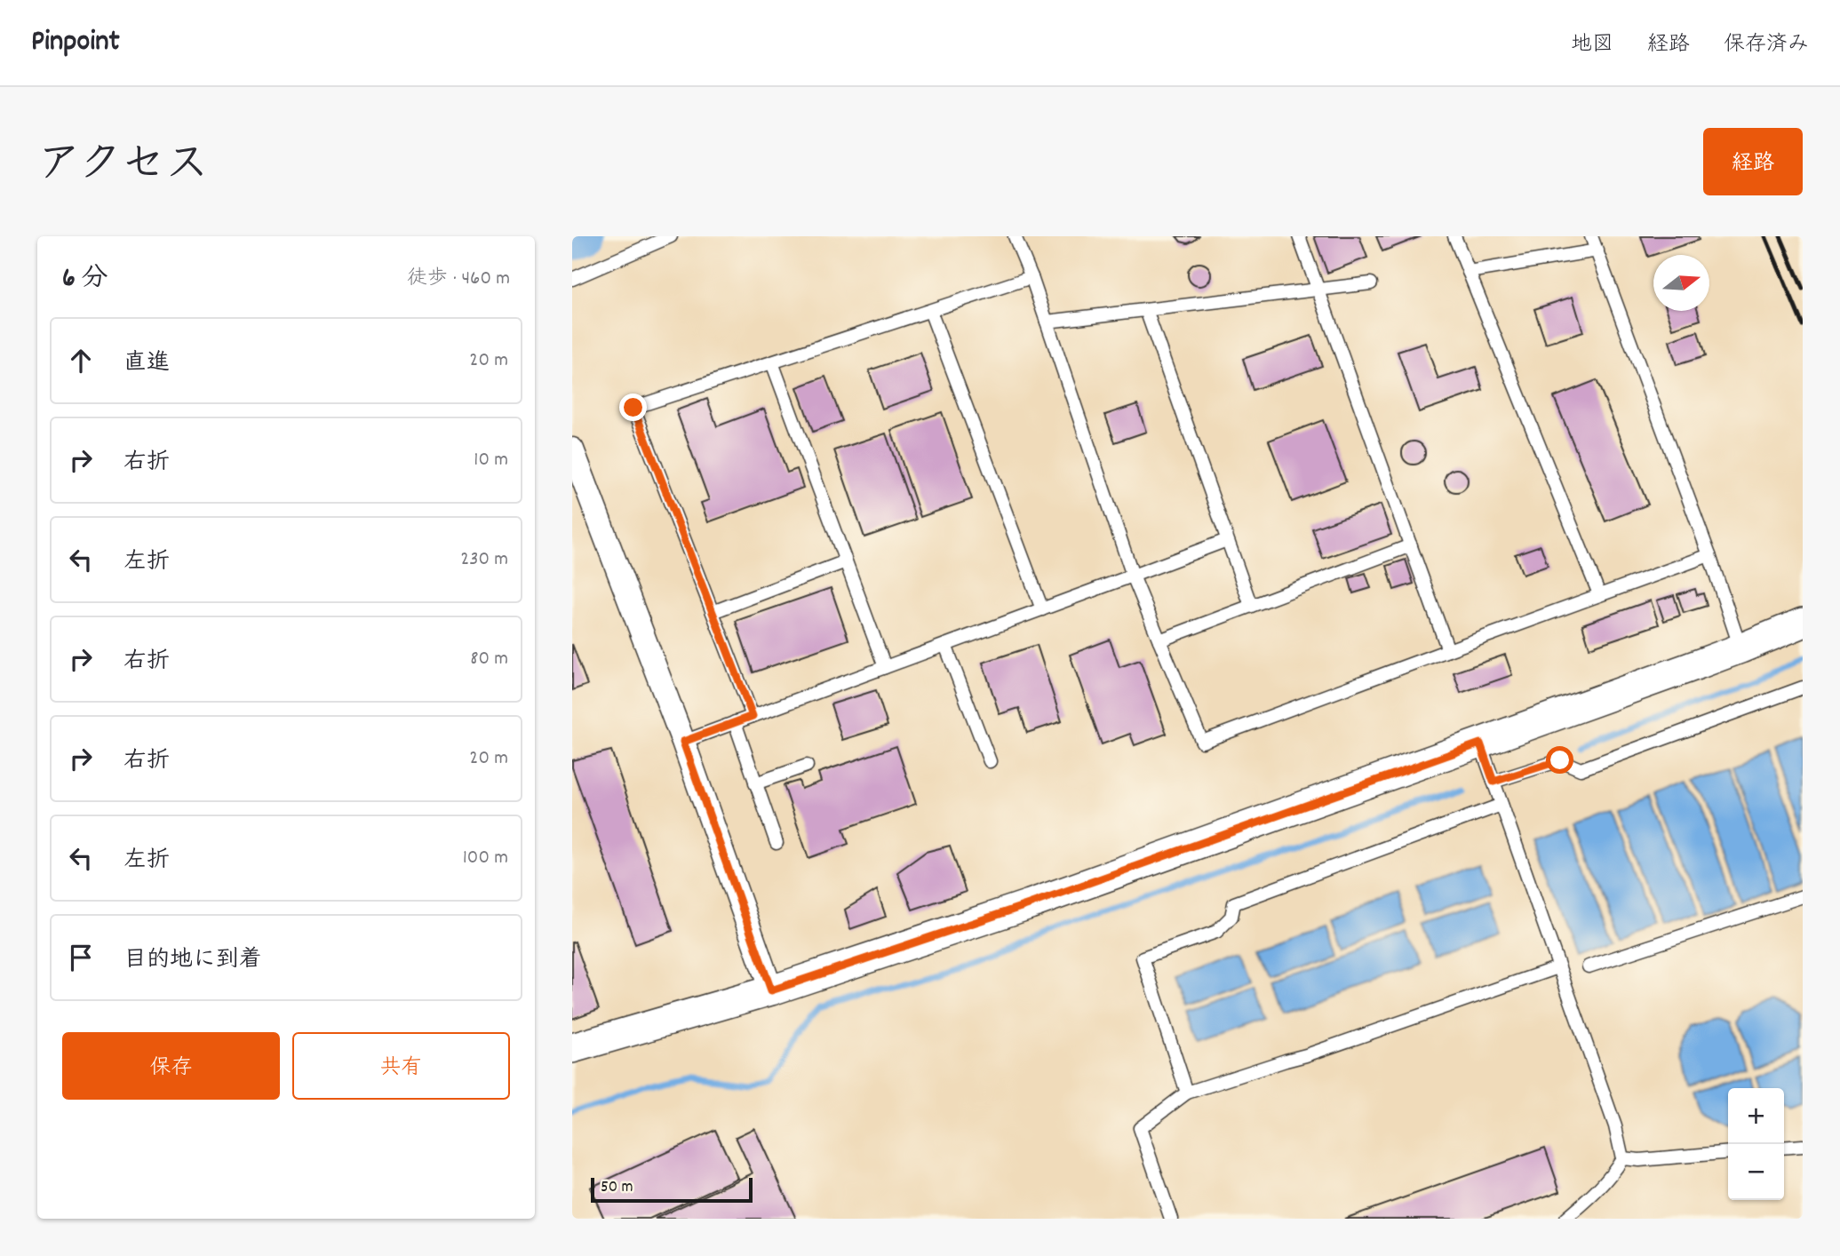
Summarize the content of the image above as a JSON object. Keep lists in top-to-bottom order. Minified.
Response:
{"scale_bar":"50 m","north":"right","page":{"header":"Pinpoint","nav":["地図","経路","保存済み"],"title":"アクセス","buttons":["経路",["保存","共有"]],"heading":["6 分","徒歩 · 460 m"],"list":[["直進","20 m"],["右折","10 m"],["左折","230 m"],["右折","80 m"],["右折","20 m"],["左折","100 m"],"目的地に到着"],"map_buttons":["+","−"],"scale":"50 m"}}
